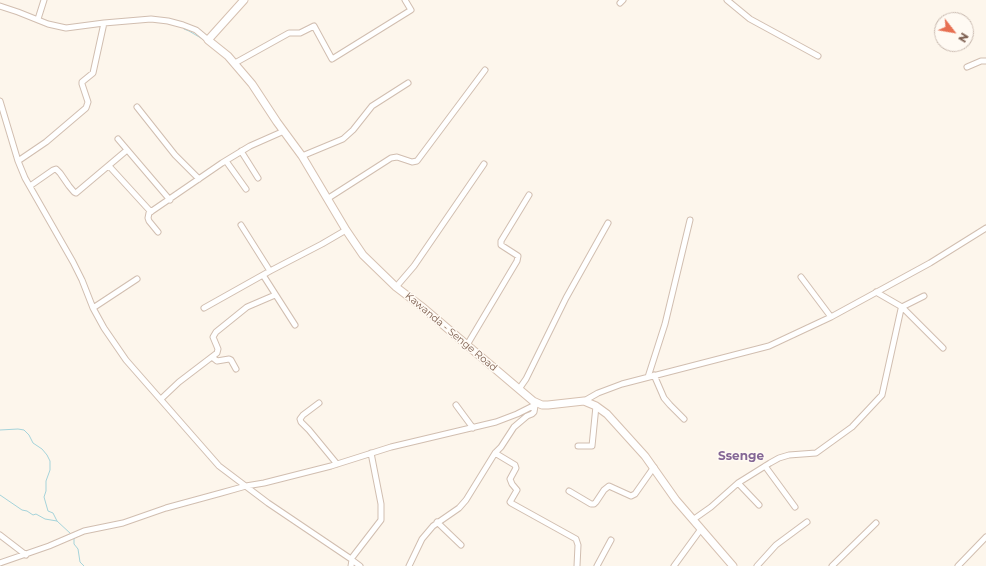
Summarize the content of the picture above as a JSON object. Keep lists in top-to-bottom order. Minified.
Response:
{"streets":{"street":["Kawanda - Senge Road"]},"districts":["Ssenge"],"north":"bottom right"}
